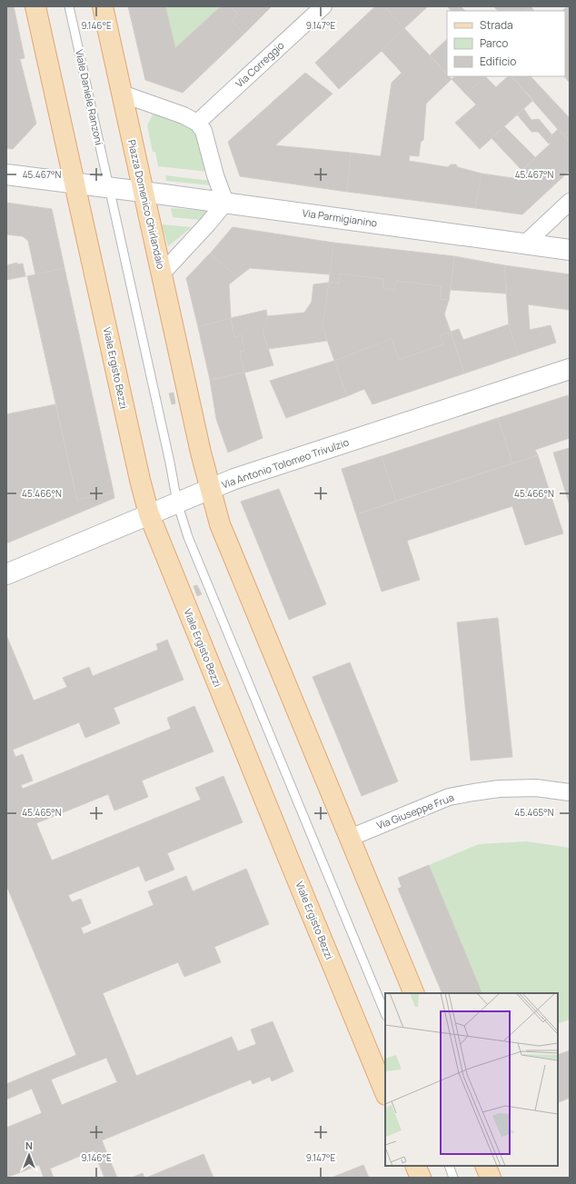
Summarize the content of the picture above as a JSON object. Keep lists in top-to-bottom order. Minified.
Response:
{"streets":{"main road":["Piazza Domenico Ghirlandaio","Viale Ergisto Bezzi"],"street":["Via Correggio","Via Parmigianino","Via Antonio Tolomeo Trivulzio","Via Giuseppe Frua"],"lane":["Viale Daniele Ranzoni"]},"crossings":[["Viale Daniele Ranzoni","Via Parmigianino"],["Piazza Domenico Ghirlandaio","Via Parmigianino"],["Via Parmigianino","Viale Ergisto Bezzi"],["Viale Ergisto Bezzi","Via Antonio Tolomeo Trivulzio"]],"legend":["Strada","Parco","Edificio"],"north":"top","coordinates":["9.146°E","9.147°E","45.467°N","45.466°N","45.465°N"]}
